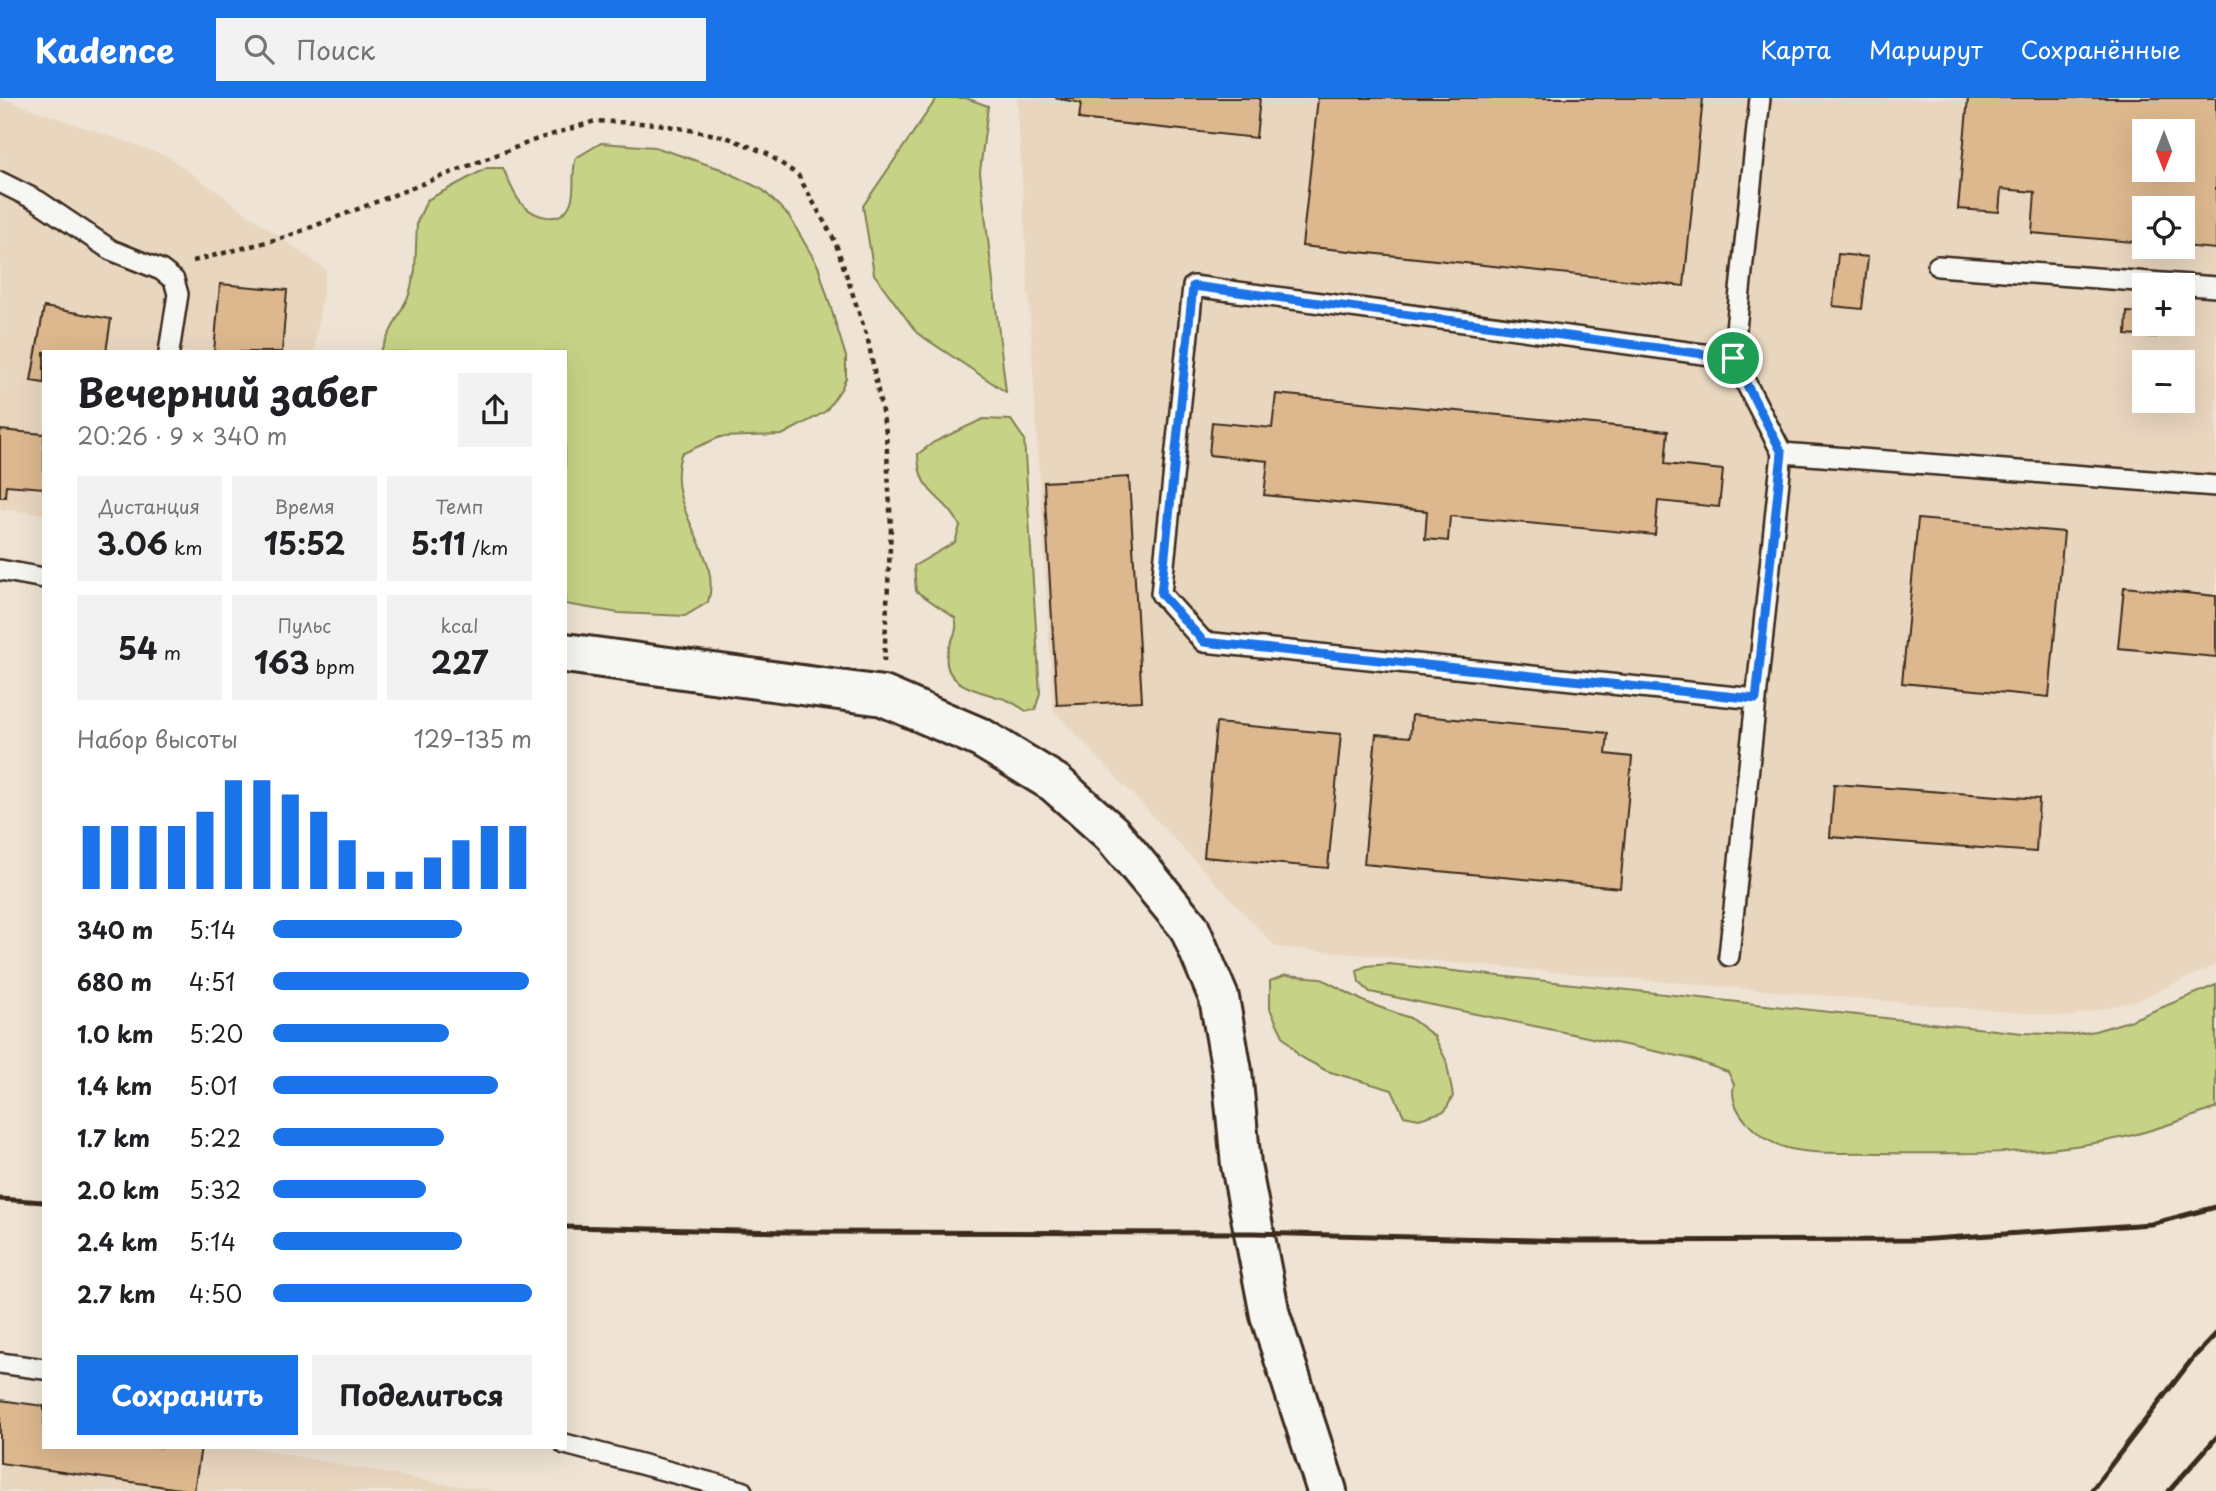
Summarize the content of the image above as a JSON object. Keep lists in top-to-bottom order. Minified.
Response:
{"north":"bottom","page":{"header":"Kadence","search":"Поиск","nav":["Карта","Маршрут","Сохранённые"],"map_buttons":["+","−"],"heading":["Вечерний забег","20:26 · 9 × 340 m"],"stats":[["Дистанция","3.06 km"],["Время","15:52"],["Темп","5:11 /km"],["54 m"],["Пульс","163 bpm"],["kcal","227"]],"chart":["Набор высоты","129–135 m"],"list":[{"name":"340 m","note":"5:14"},{"name":"680 m","note":"4:51"},{"name":"1.0 km","note":"5:20"},{"name":"1.4 km","note":"5:01"},{"name":"1.7 km","note":"5:22"},{"name":"2.0 km","note":"5:32"},{"name":"2.4 km","note":"5:14"},{"name":"2.7 km","note":"4:50"}],"buttons":["Сохранить","Поделиться"]}}
